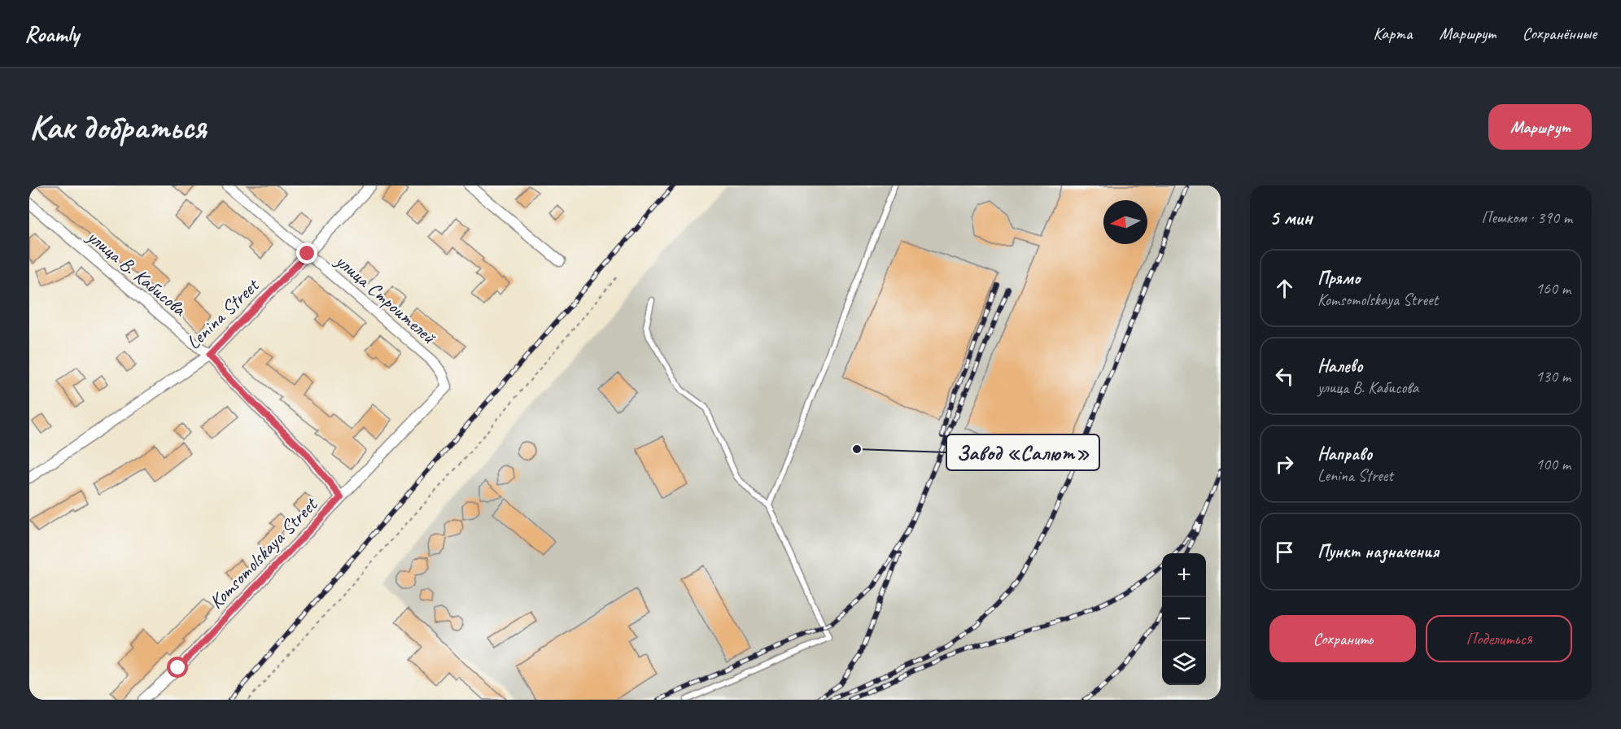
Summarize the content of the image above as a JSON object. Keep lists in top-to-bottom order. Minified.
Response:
{"streets":{"street":["улица В. Кабисова","улица Строителей","Lenina Street","Komsomolskaya Street"]},"crossings":[["улица В. Кабисова","Lenina Street"],["улица В. Кабисова","Komsomolskaya Street"],["улица Строителей","Lenina Street"],["улица Строителей","Komsomolskaya Street"]],"places":["Завод «Салют»"],"north":"left","page":{"header":"Roamly","nav":["Карта","Маршрут","Сохранённые"],"buttons":["Маршрут",["Сохранить","Поделиться"]],"title":"Как добраться","heading":["5 мин","Пешком · 390 m"],"list":[["Прямо","Komsomolskaya Street","160 m"],["Налево","улица В. Кабисова","130 m"],["Направо","Lenina Street","100 m"],"Пункт назначения"],"map_buttons":["+","−"]}}
